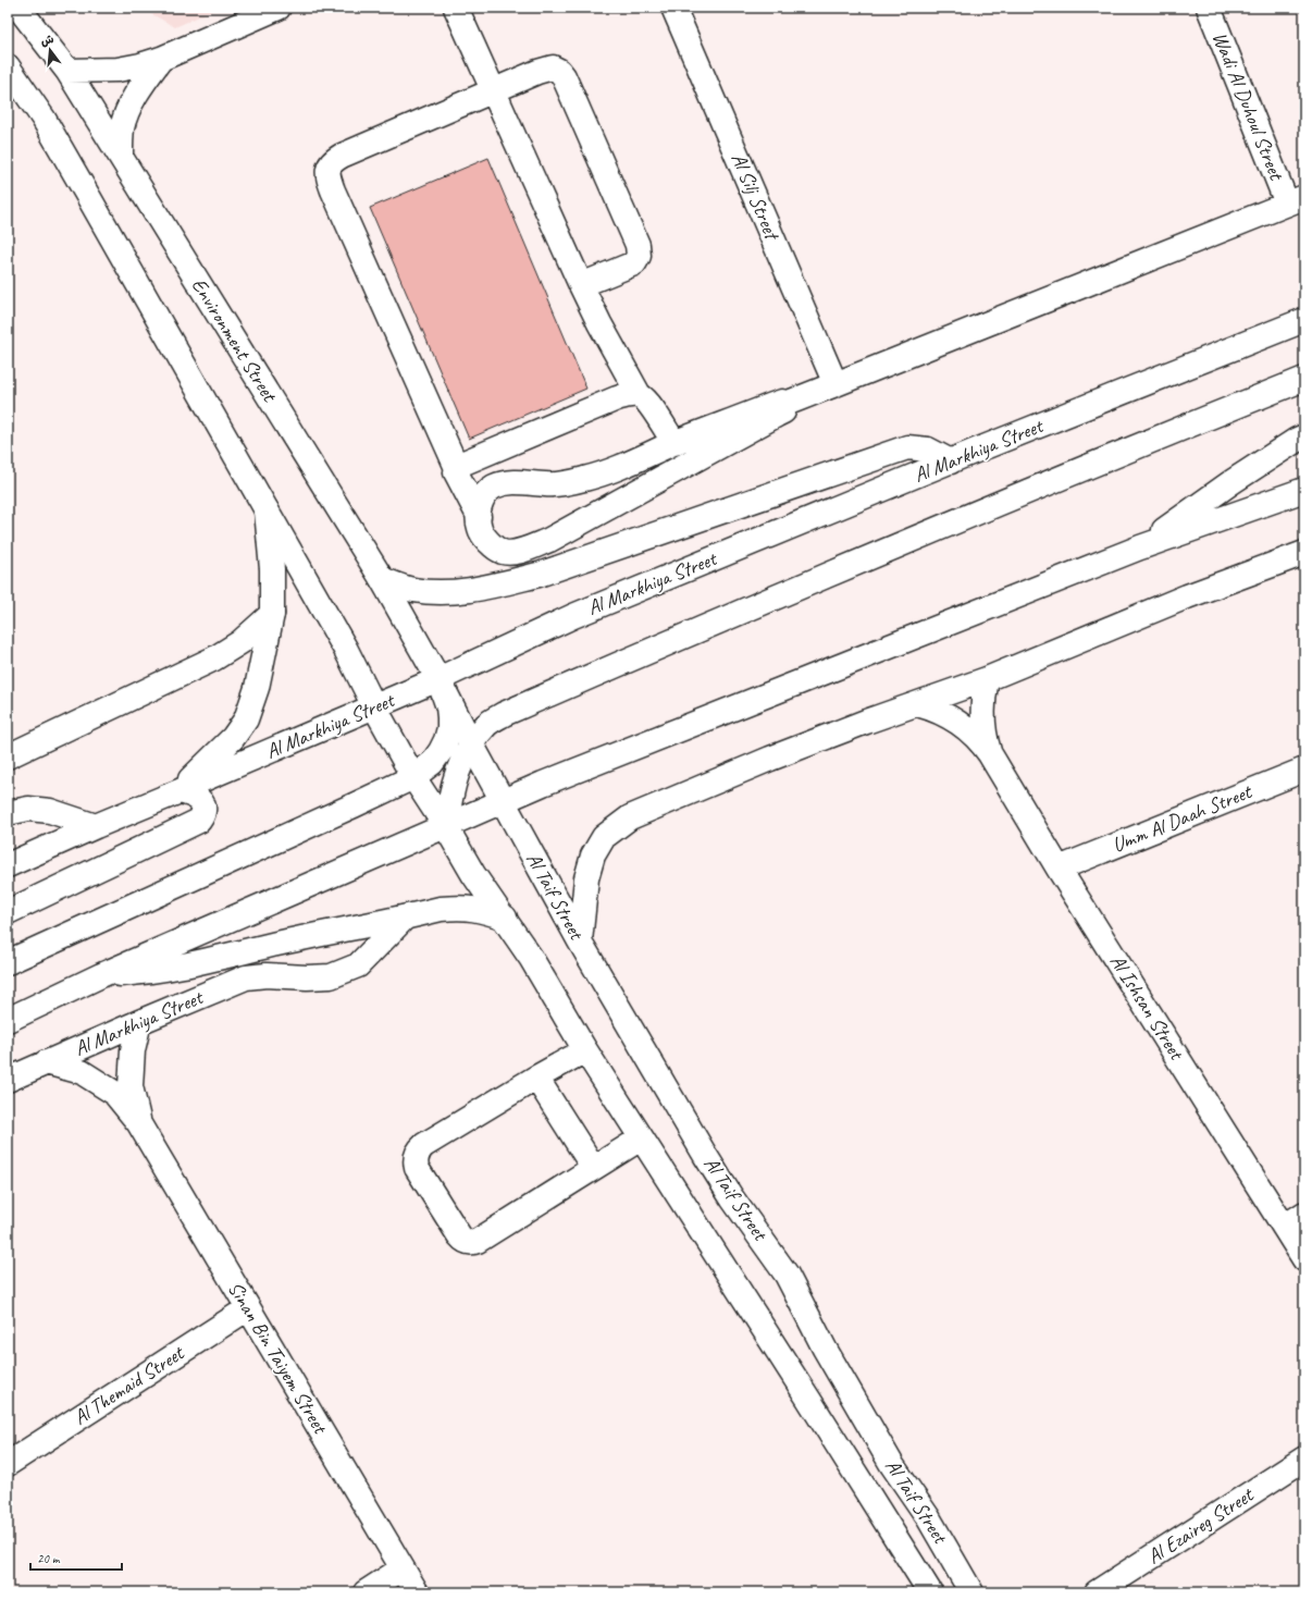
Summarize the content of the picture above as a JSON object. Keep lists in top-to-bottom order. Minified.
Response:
{"streets":{"main road":["Wadi Al Duhoul Street","Al Silj Street","Environment Street","Al Markhiya Street","Umm Al Daah Street","Al Taif Street","Al Ishsan Street","Sinan Bin Taiyem Street","Al Themaid Street","Al Ezaireg Street"]},"crossings":[["Environment Street","Al Markhiya Street"],["Environment Street","Al Taif Street"],["Al Markhiya Street","Al Taif Street"],["Al Markhiya Street","Sinan Bin Taiyem Street"],["Umm Al Daah Street","Al Ishsan Street"],["Sinan Bin Taiyem Street","Al Themaid Street"]],"scale_bar":"20 m","north":"top"}
